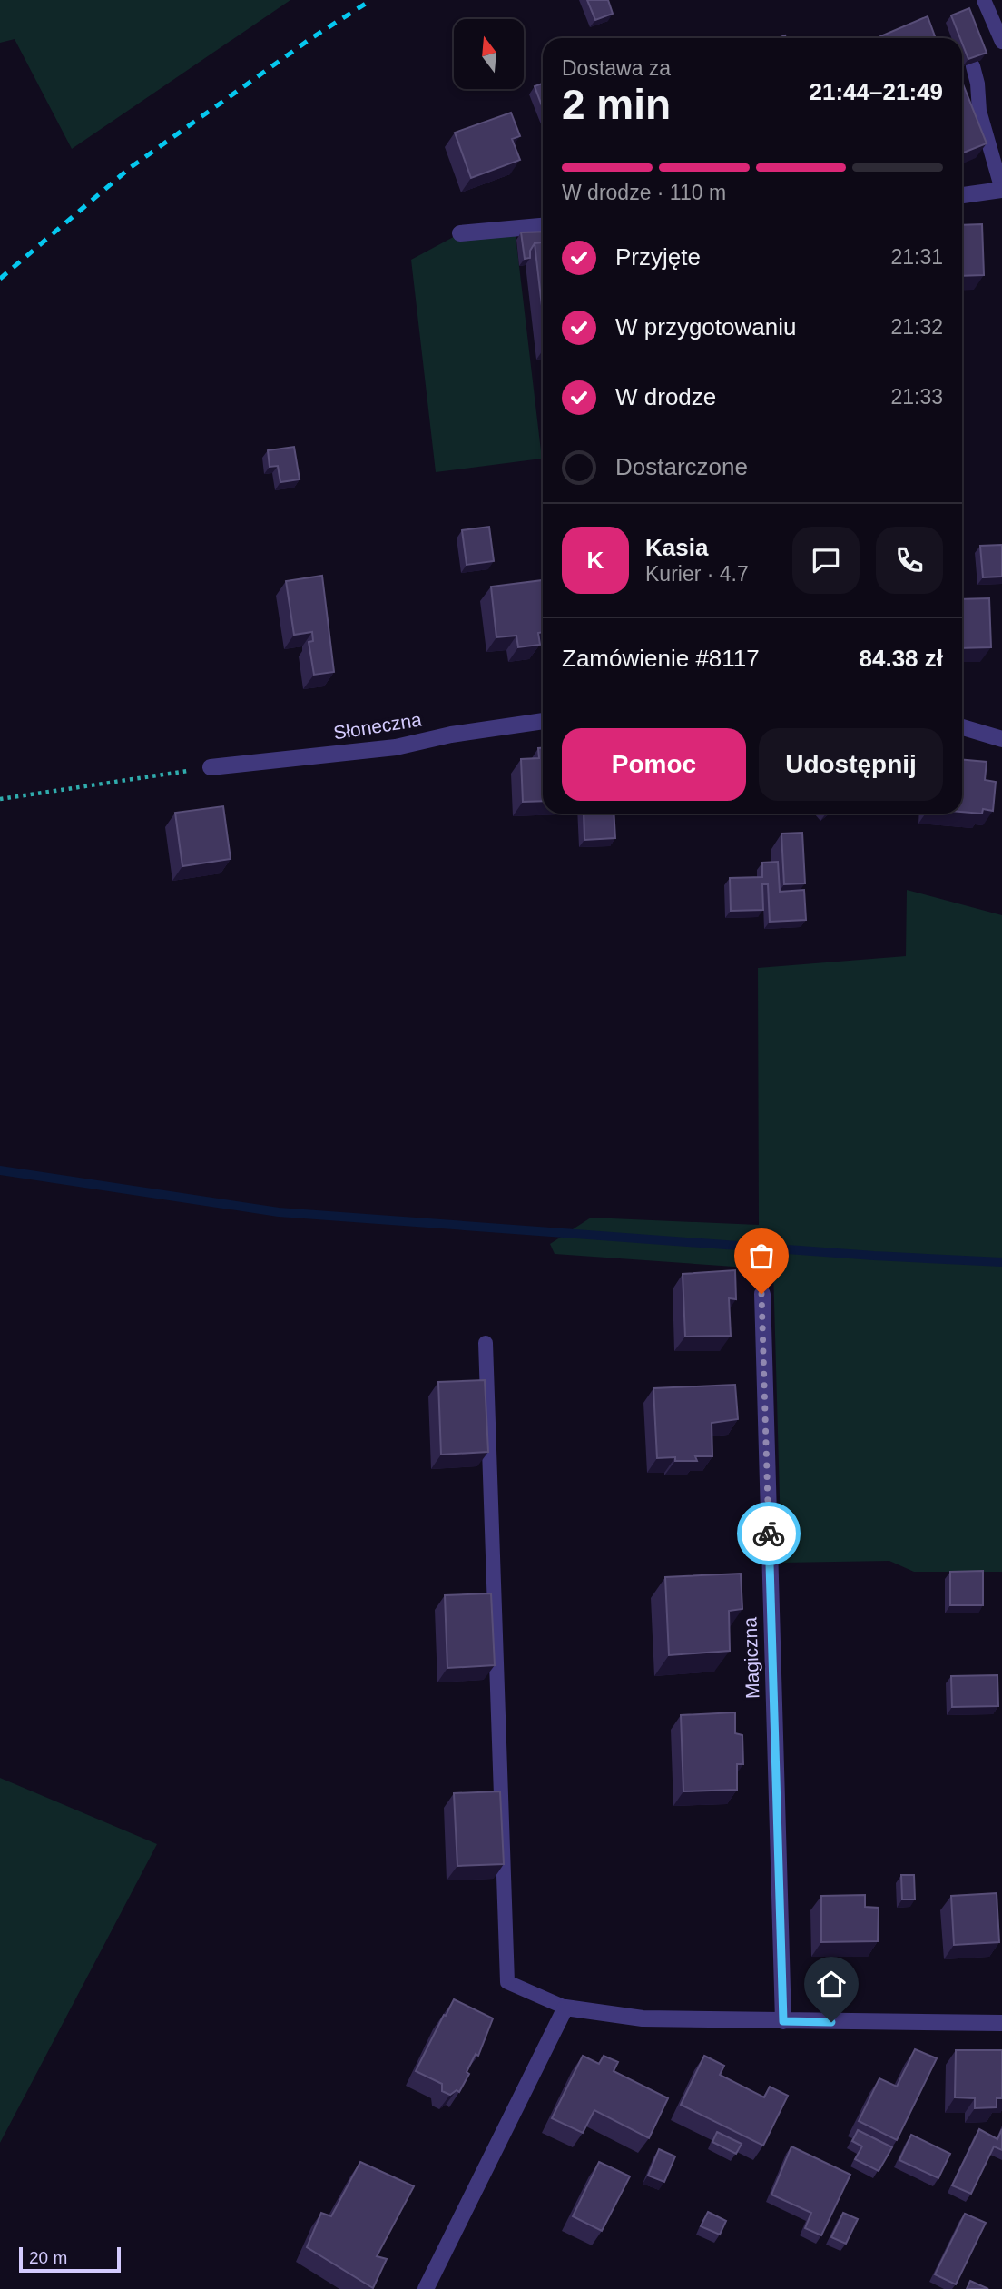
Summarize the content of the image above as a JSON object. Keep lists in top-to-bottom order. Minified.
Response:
{"streets":{"street":["Słoneczna","Magiczna"]},"scale_bar":"20 m","north":"top","page":{"heading":["2 min","Dostawa za","21:44–21:49"],"panel":["Kasia","Kurier · 4.7","Zamówienie #8117","84.38 zł"],"bar":"W drodze · 110 m","list":[["Przyjęte","21:31"],["W przygotowaniu","21:32"],["W drodze","21:33"],"Dostarczone"],"round":"K","buttons":["Pomoc","Udostępnij"],"scale":"20 m"}}
